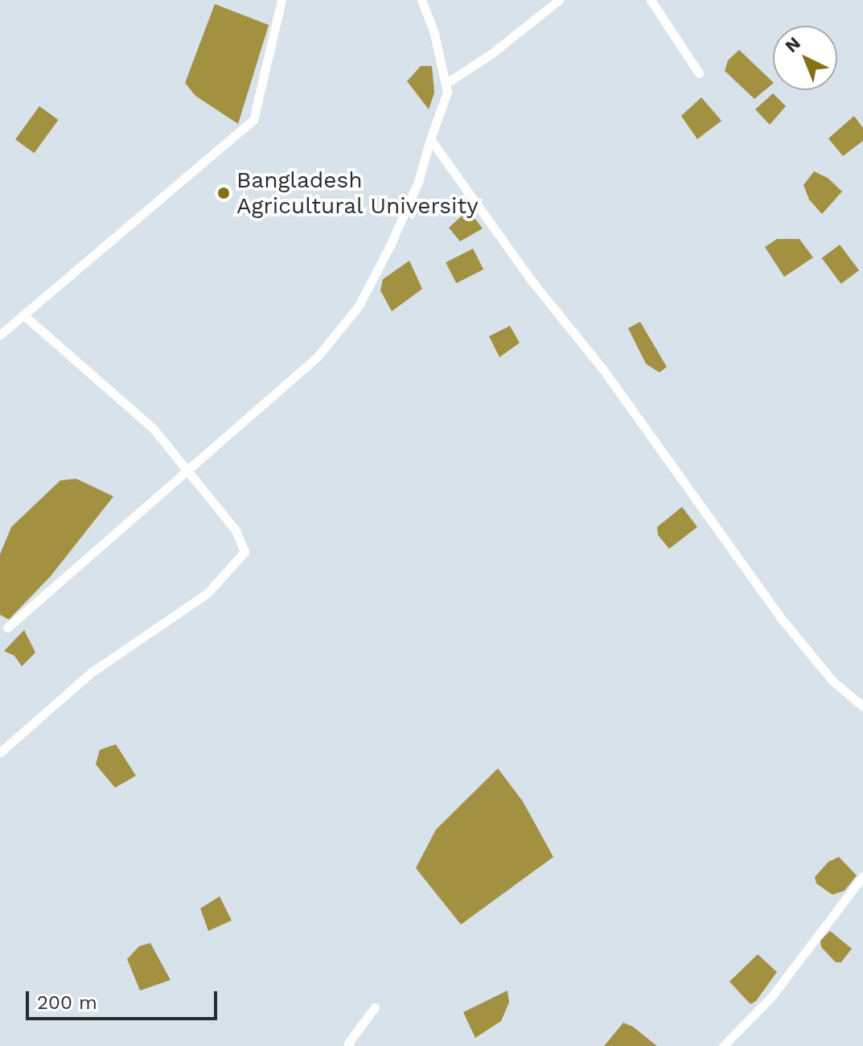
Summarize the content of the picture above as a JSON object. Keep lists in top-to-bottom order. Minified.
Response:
{"places":["Bangladesh Agricultural University"],"scale_bar":"200 m","north":"top left"}
